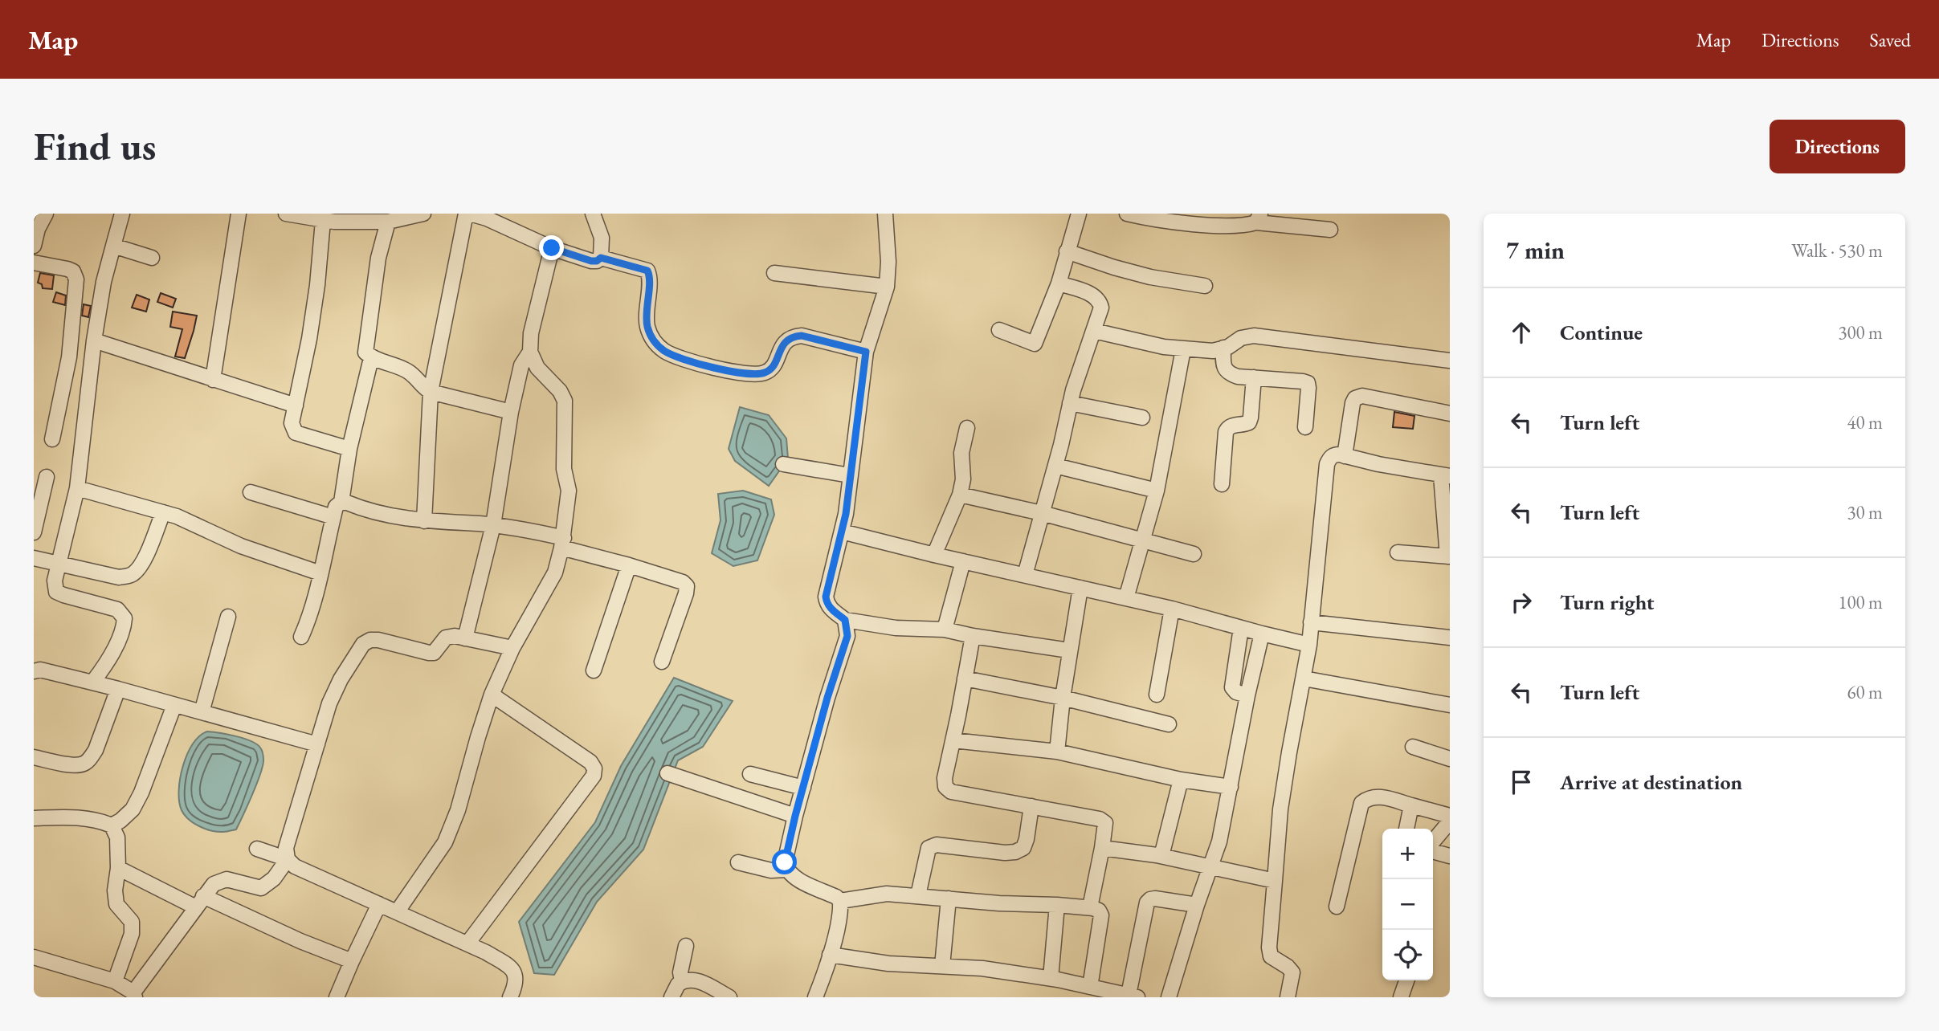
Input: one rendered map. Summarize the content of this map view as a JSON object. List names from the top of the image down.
{
  "page": {
    "header": "Map",
    "nav": ["Map", "Directions", "Saved"],
    "buttons": "Directions",
    "title": "Find us",
    "heading": ["7 min", "Walk · 530 m"],
    "list": [
      ["Continue", "300 m"],
      ["Turn left", "40 m"],
      ["Turn left", "30 m"],
      ["Turn right", "100 m"],
      ["Turn left", "60 m"],
      "Arrive at destination"
    ],
    "map_buttons": ["+", "−"]
  }
}
